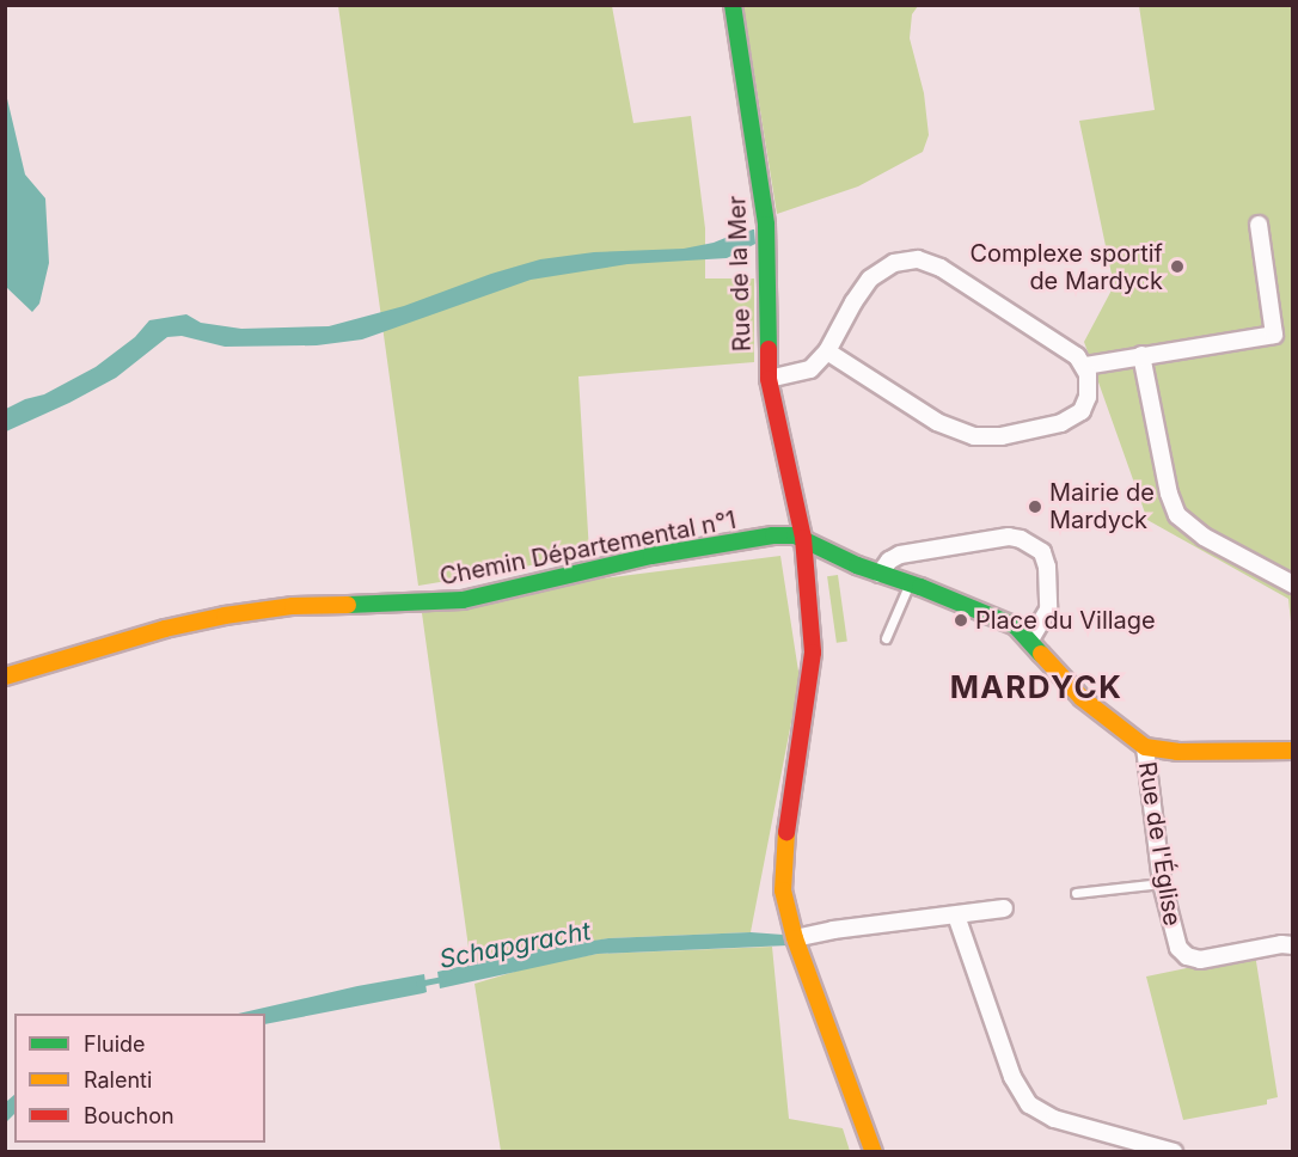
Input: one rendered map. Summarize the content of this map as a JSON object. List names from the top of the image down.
{
  "streets": {
    "street": ["Rue de la Mer", "Chemin Départemental n°1", "Rue de l'Église"]
  },
  "crossings": [
    ["Rue de la Mer", "Chemin Départemental n°1"],
    ["Chemin Départemental n°1", "Rue de l'Église"]
  ],
  "districts": ["MARDYCK"],
  "water": ["Schapgracht"],
  "places": ["Complexe sportif de Mardyck", "Mairie de Mardyck", "Place du Village"],
  "legend": ["Fluide", "Ralenti", "Bouchon"]
}
